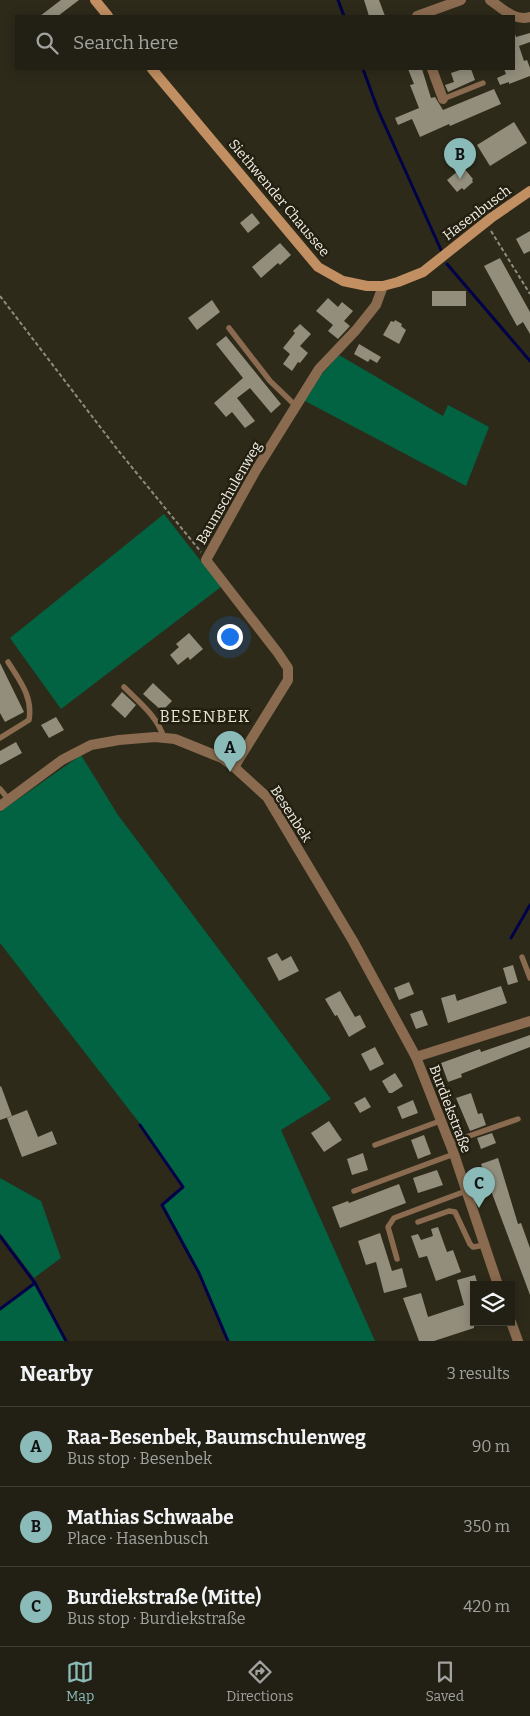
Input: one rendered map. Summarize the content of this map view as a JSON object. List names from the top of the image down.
{
  "streets": {
    "main road": ["Siethwender Chaussee", "Hasenbusch"],
    "street": ["Baumschulenweg", "Besenbek", "Burdiekstraße"]
  },
  "crossings": [
    ["Siethwender Chaussee", "Hasenbusch"],
    ["Siethwender Chaussee", "Baumschulenweg"],
    ["Baumschulenweg", "Besenbek"],
    ["Besenbek", "Burdiekstraße"]
  ],
  "districts": ["BESENBEK"],
  "page": {
    "search": "Search here",
    "pins": ["B", "A", "C"],
    "heading": ["Nearby", "3 results"],
    "list": [
      {
        "mark": "A",
        "name": "Raa-Besenbek, Baumschulenweg",
        "note": "Bus stop · Besenbek",
        "value": "90 m"
      },
      {
        "mark": "B",
        "name": "Mathias Schwaabe",
        "note": "Place · Hasenbusch",
        "value": "350 m"
      },
      {
        "mark": "C",
        "name": "Burdiekstraße (Mitte)",
        "note": "Bus stop · Burdiekstraße",
        "value": "420 m"
      }
    ],
    "nav": ["Map", "Directions", "Saved"]
  }
}
